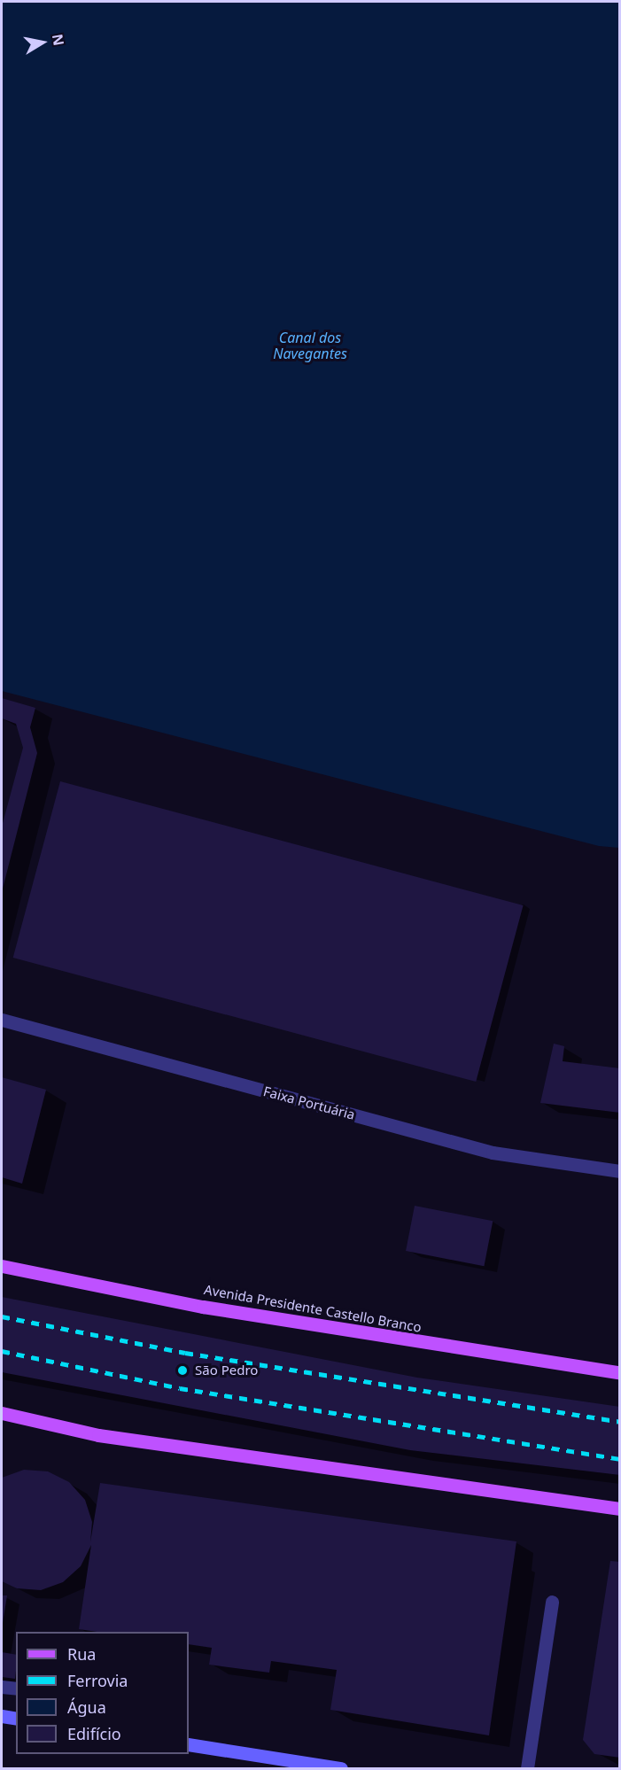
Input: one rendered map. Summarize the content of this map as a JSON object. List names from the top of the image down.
{
  "streets": {
    "main road": ["Avenida Presidente Castello Branco"],
    "street": ["Faixa Portuária"]
  },
  "water": ["Canal dos Navegantes"],
  "places": ["São Pedro"],
  "legend": [
    "Rua",
    "Ferrovia",
    "Água",
    "Edifício"
  ],
  "north": "right"
}
